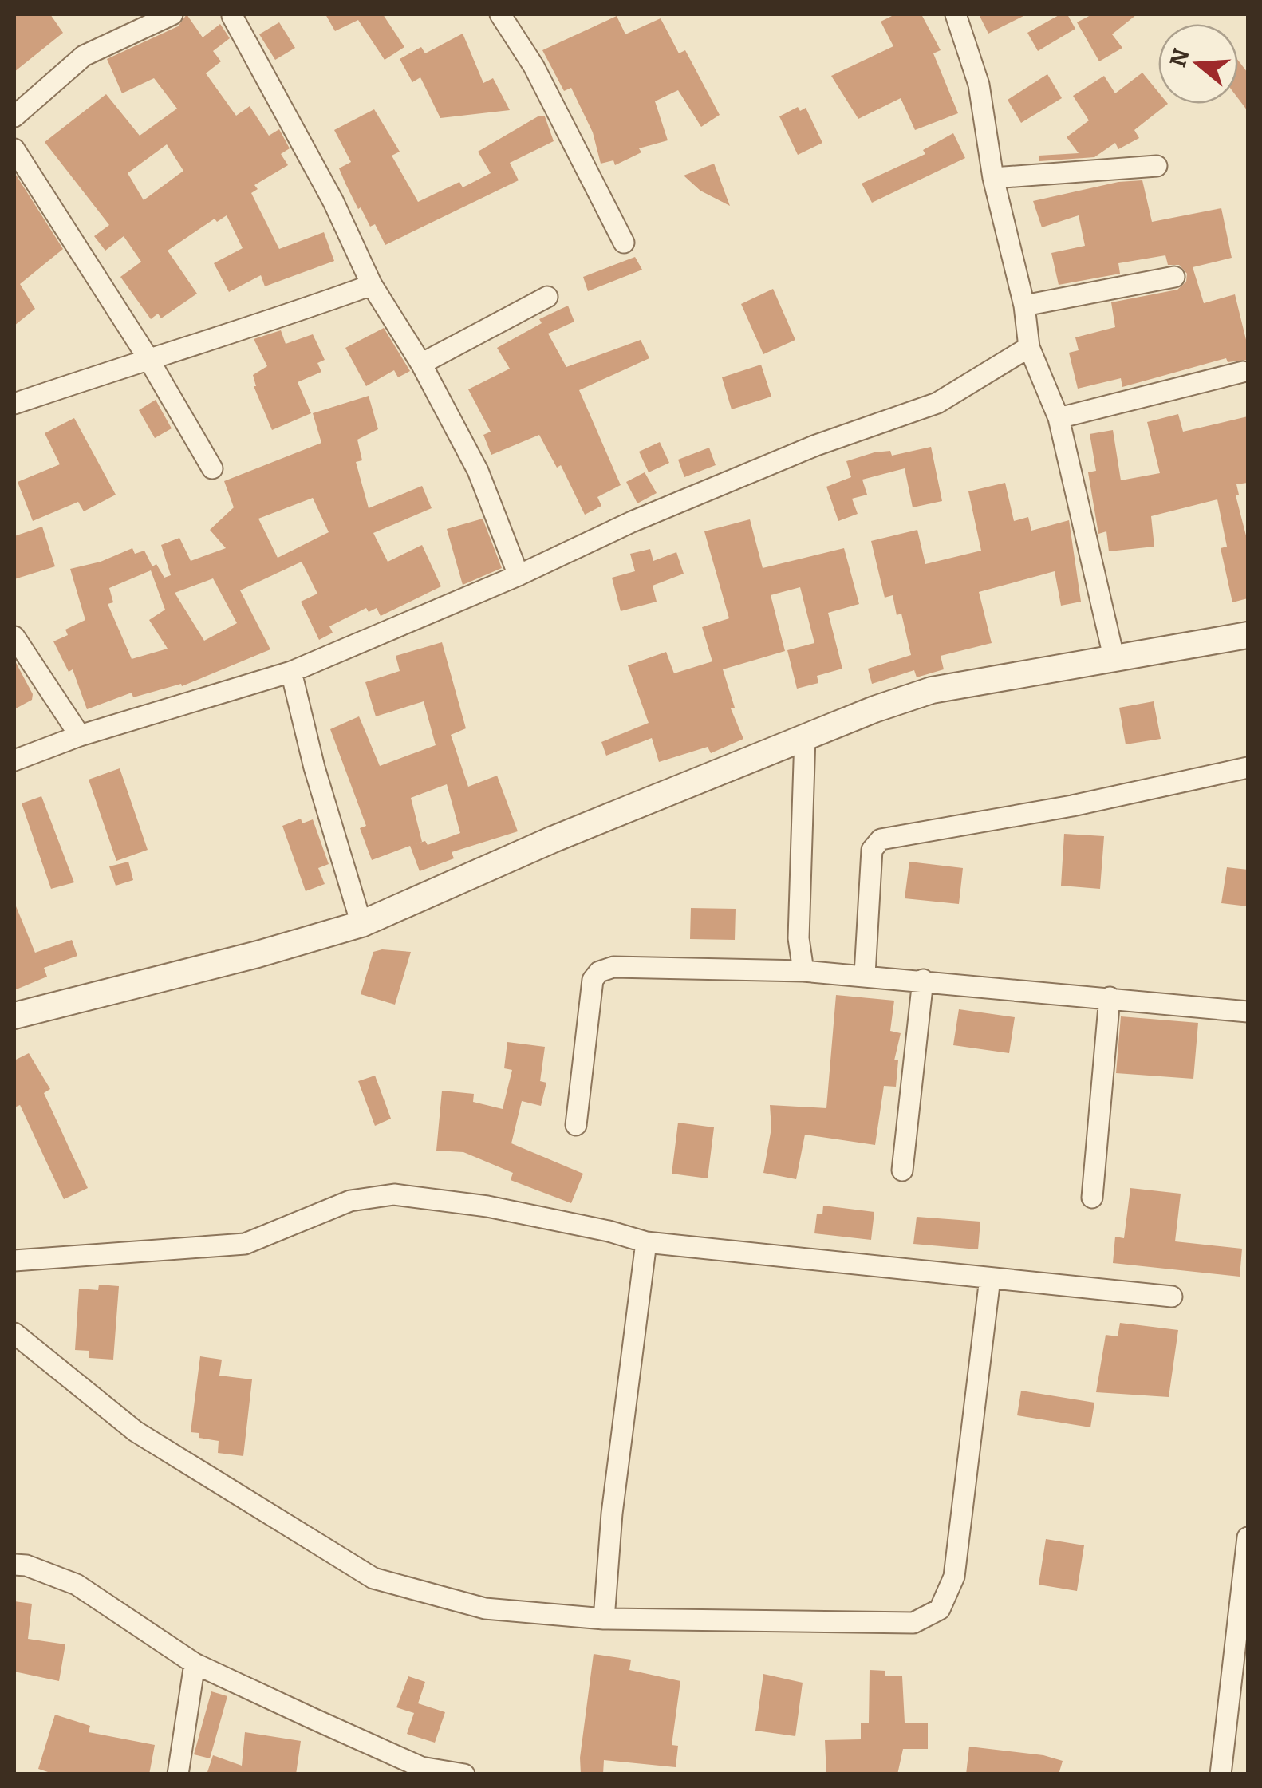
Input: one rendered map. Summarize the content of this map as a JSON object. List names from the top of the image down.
{
  "north": "left"
}
